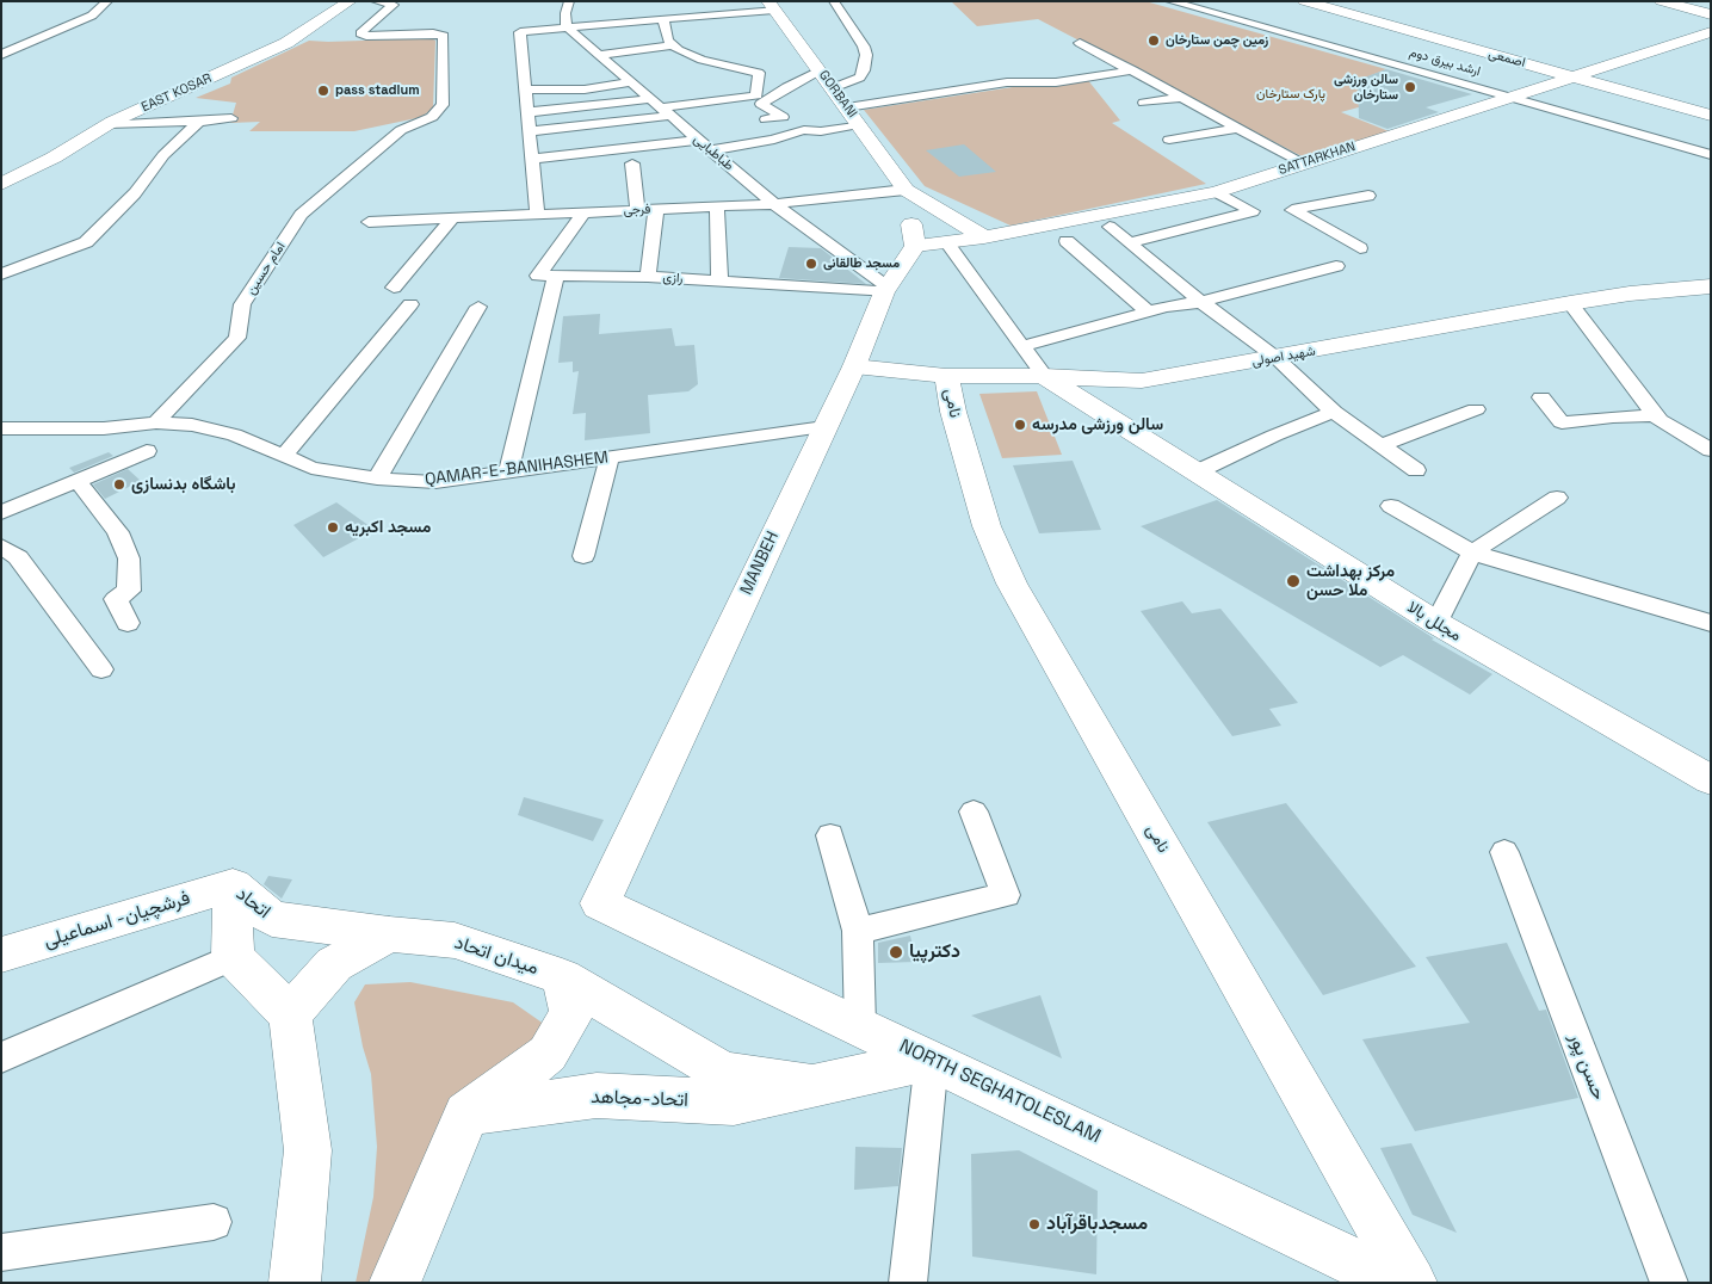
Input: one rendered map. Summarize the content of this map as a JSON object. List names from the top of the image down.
{
  "streets": {
    "main road": [
      "اصمعی",
      "EAST KOSAR",
      "GORBANI",
      "SATTARKHAN",
      "شهید اصولی",
      "نامی",
      "MANBEH",
      "مجلل بالا",
      "اتحاد",
      "فرشچیان- اسماعیلی",
      "میدان اتحاد",
      "NORTH SEGHATOLESLAM",
      "اتحاد-مجاهد"
    ],
    "street": [
      "ارشد بیرق دوم",
      "طباطبایی",
      "فرجی",
      "امام حسین",
      "رازی",
      "QAMAR-E-BANIHASHEM",
      "حسن پور"
    ]
  },
  "crossings": [
    ["اصمعی", "SATTARKHAN"],
    ["ارشد بیرق دوم", "SATTARKHAN"],
    ["GORBANI", "فرجی"],
    ["طباطبایی", "فرجی"],
    ["طباطبایی", "رازی"],
    ["طباطبایی", "MANBEH"],
    ["SATTARKHAN", "MANBEH"],
    ["امام حسین", "QAMAR-E-BANIHASHEM"],
    ["رازی", "MANBEH"],
    ["شهید اصولی", "نامی"],
    ["شهید اصولی", "MANBEH"],
    ["شهید اصولی", "مجلل بالا"],
    ["QAMAR-E-BANIHASHEM", "MANBEH"],
    ["MANBEH", "NORTH SEGHATOLESLAM"],
    ["اتحاد", "فرشچیان- اسماعیلی"],
    ["اتحاد", "میدان اتحاد"],
    ["میدان اتحاد", "اتحاد-مجاهد"],
    ["NORTH SEGHATOLESLAM", "اتحاد-مجاهد"]
  ],
  "parks": ["پارک ستارخان"],
  "places": [
    "زمین چمن ستارخان",
    "سالن ورزشی ستارخان",
    "pass stadium",
    "مسجد طالقانی",
    "سالن ورزشی مدرسه",
    "باشگاه بدنسازی",
    "مسجد اکبریه",
    "مرکز بهداشت ملا حسن",
    "دکترپیا",
    "مسجدباقرآباد"
  ]
}
